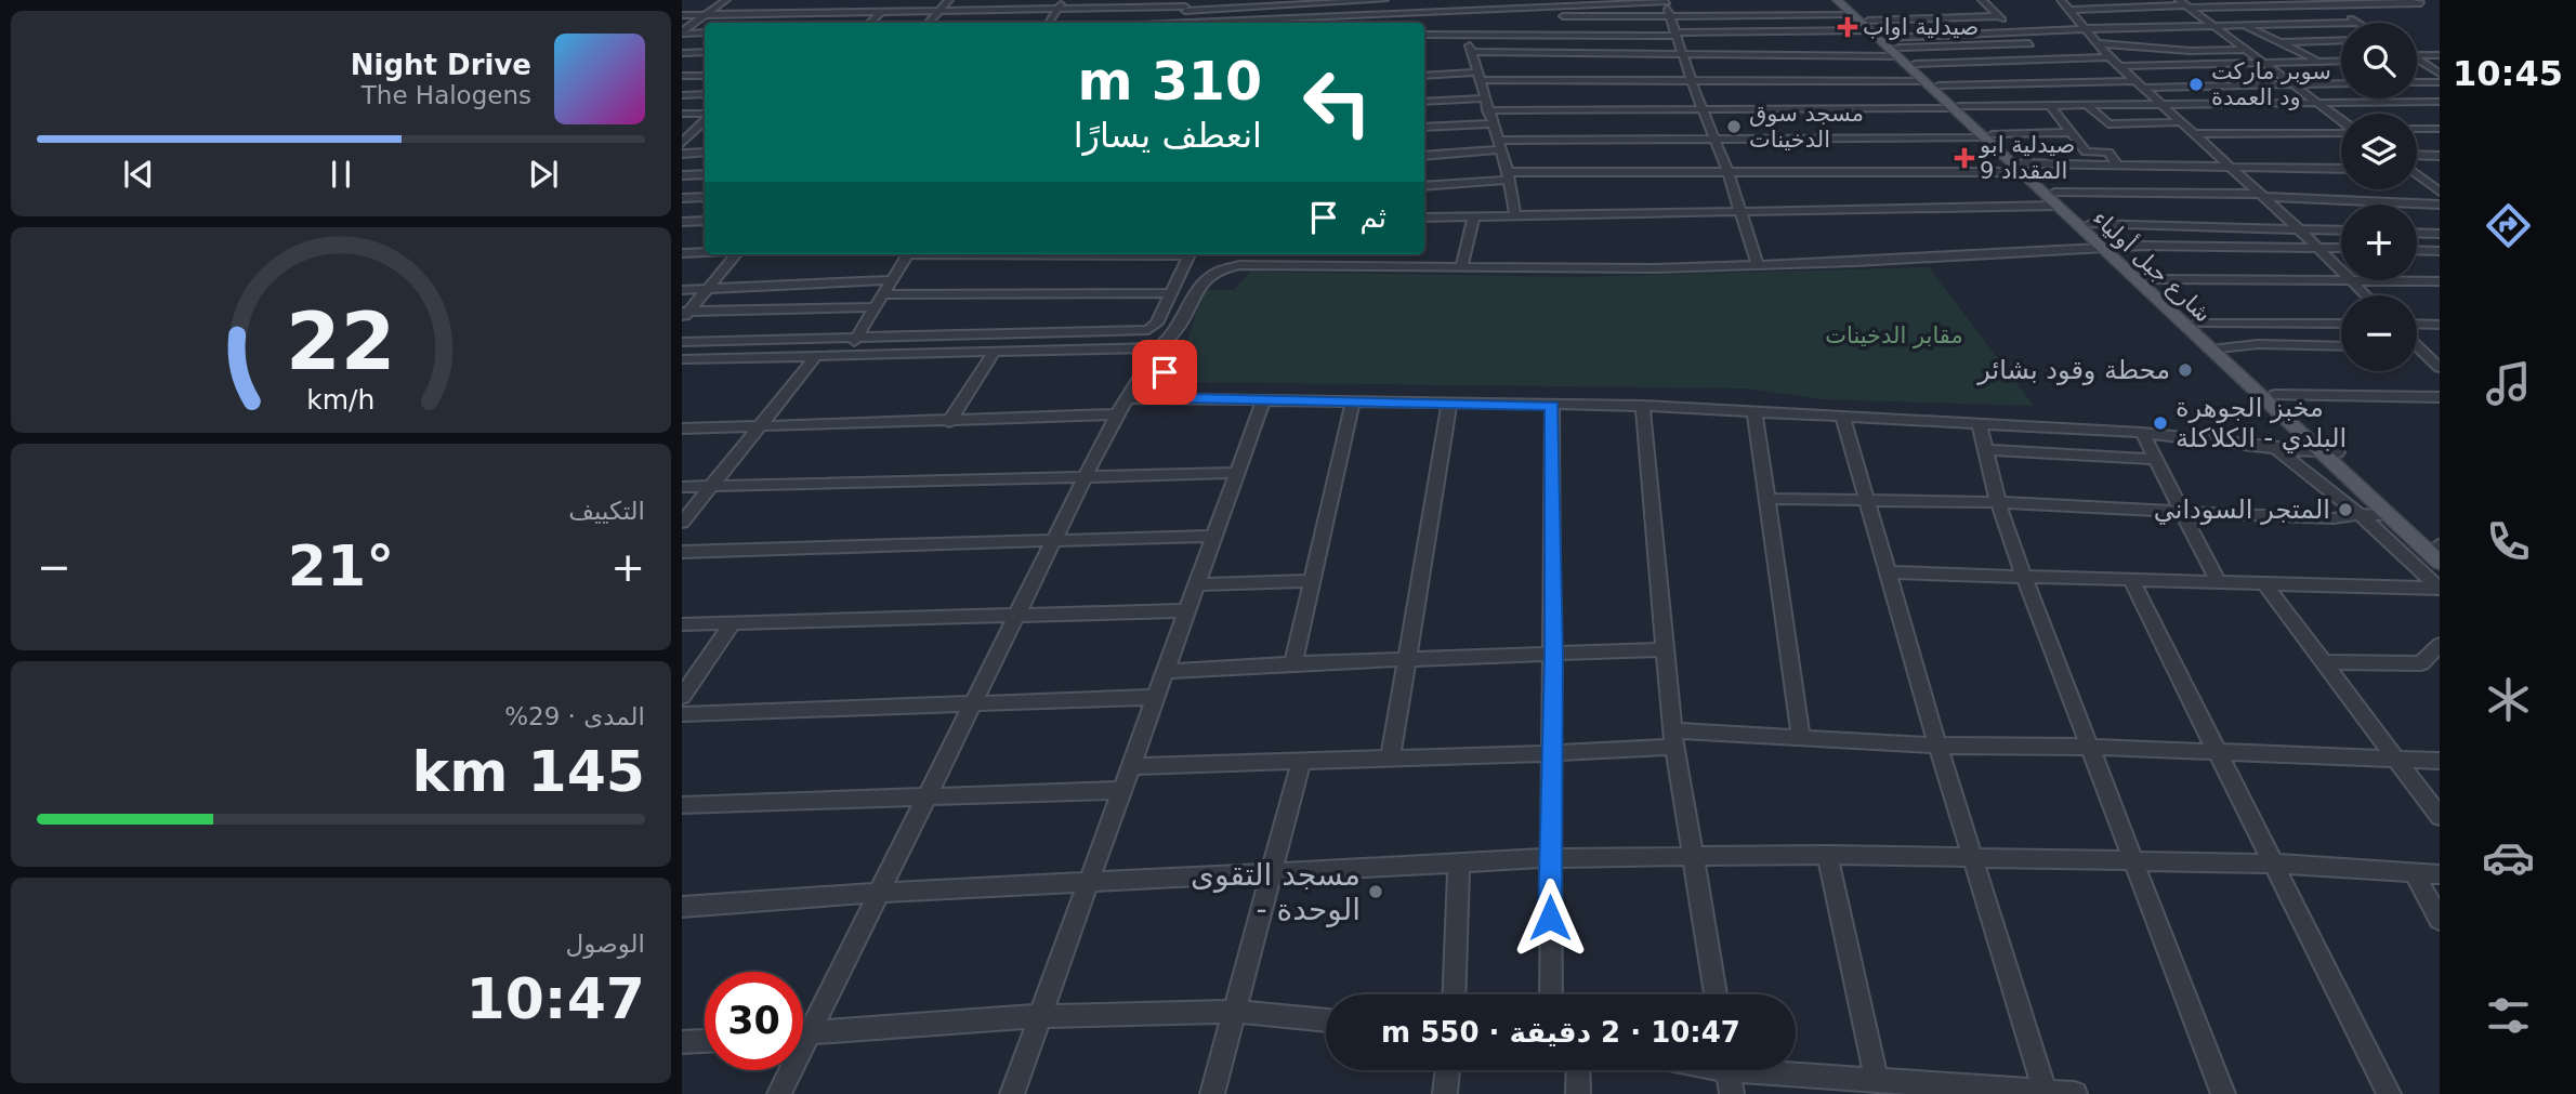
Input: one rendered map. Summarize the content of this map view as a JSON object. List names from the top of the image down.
{
  "streets": {
    "main road": ["شارع جبل أولياء"]
  },
  "parks": ["مقابر الدخينات"],
  "places": {
    "health": ["صيدلية اواب", "صيدلية ابو المقداد 9"],
    "other": [
      "سوبر ماركت ود العمدة",
      "مسجد سوق الدخينات",
      "محطة وقود بشائر",
      "مخبز الجوهرة البلدي - الكلاكلة",
      "المتجر السوداني",
      "مسجد التقوى - الوحدة"
    ]
  },
  "page": {
    "tabs": "10:45",
    "map_buttons": ["+", "−"],
    "turn": ["310 m", "انعطف يسارًا"],
    "song": ["Night Drive", "The Halogens"],
    "then": "ثم",
    "tile": [
      "التكييف",
      ["المدى · 29%", "145 km"],
      ["الوصول", "10:47"]
    ],
    "heat": ["−", "21°", "+"],
    "limit": "30",
    "trip": "10:47 · 2 دقيقة · 550 m",
    "gauge": ["22", "km/h"]
  }
}
